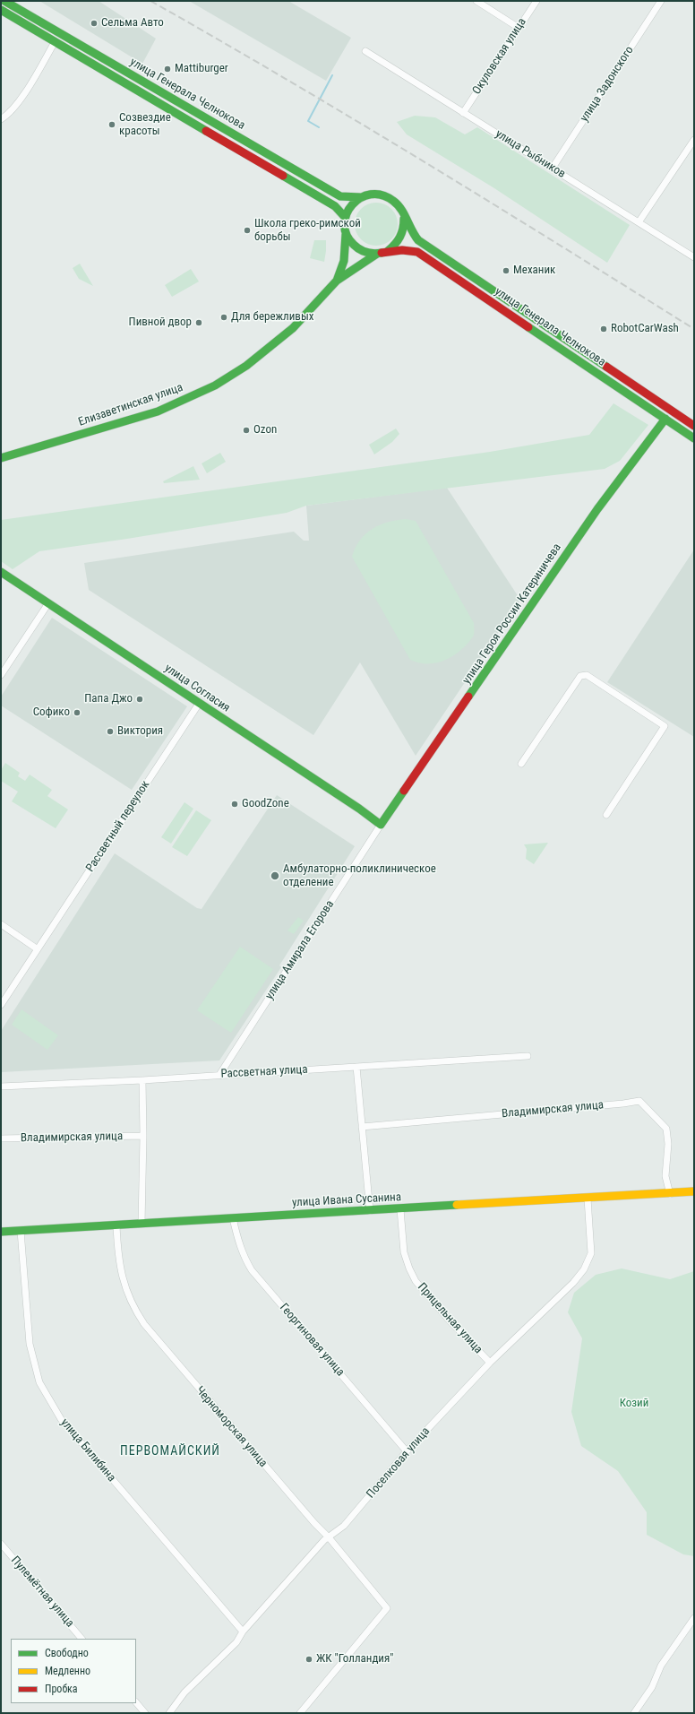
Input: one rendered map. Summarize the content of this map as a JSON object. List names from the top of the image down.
{
  "streets": {
    "main road": [
      "улица Генерала Челнокова",
      "Елизаветинская улица",
      "улица Героя России Катериничева",
      "улица Согласия",
      "улица Ивана Сусанина"
    ],
    "street": [
      "Окуловская улица",
      "улица Задонского",
      "улица Рыбников",
      "Рассветный переулок",
      "улица Амирала Егорова",
      "Рассветная улица",
      "Владимирская улица",
      "Прицельная улица",
      "Георгиновая улица",
      "Черноморская улица",
      "улица Билибина",
      "Поселковая улица",
      "Пулемётная улица"
    ]
  },
  "crossings": [
    ["Окуловская улица", "улица Рыбников"],
    ["улица Задонского", "улица Рыбников"],
    ["улица Генерала Челнокова", "Елизаветинская улица"],
    ["улица Генерала Челнокова", "улица Героя России Катериничева"],
    ["улица Героя России Катериничева", "улица Согласия"],
    ["улица Героя России Катериничева", "улица Амирала Егорова"],
    ["улица Согласия", "Рассветный переулок"],
    ["улица Согласия", "улица Амирала Егорова"],
    ["улица Амирала Егорова", "Рассветная улица"],
    ["Владимирская улица", "улица Ивана Сусанина"],
    ["улица Ивана Сусанина", "Прицельная улица"],
    ["улица Ивана Сусанина", "Георгиновая улица"],
    ["улица Ивана Сусанина", "Черноморская улица"],
    ["улица Ивана Сусанина", "улица Билибина"],
    ["улица Ивана Сусанина", "Поселковая улица"],
    ["Прицельная улица", "Поселковая улица"],
    ["Георгиновая улица", "Поселковая улица"],
    ["Черноморская улица", "Поселковая улица"],
    ["улица Билибина", "Поселковая улица"]
  ],
  "districts": ["ПЕРВОМАЙСКИЙ"],
  "parks": ["Козий"],
  "places": [
    "Сельма Авто",
    "Mattiburger",
    "Созвездие красоты",
    "Школа греко-римской борьбы",
    "Механик",
    "Для бережливых",
    "Пивной двор",
    "RobotCarWash",
    "Ozon",
    "Папа Джо",
    "Софико",
    "Виктория",
    "GoodZone",
    "Амбулаторно-поликлиническое отделение",
    "ЖК \"Голландия\""
  ],
  "legend": ["Свободно", "Медленно", "Пробка"]
}
